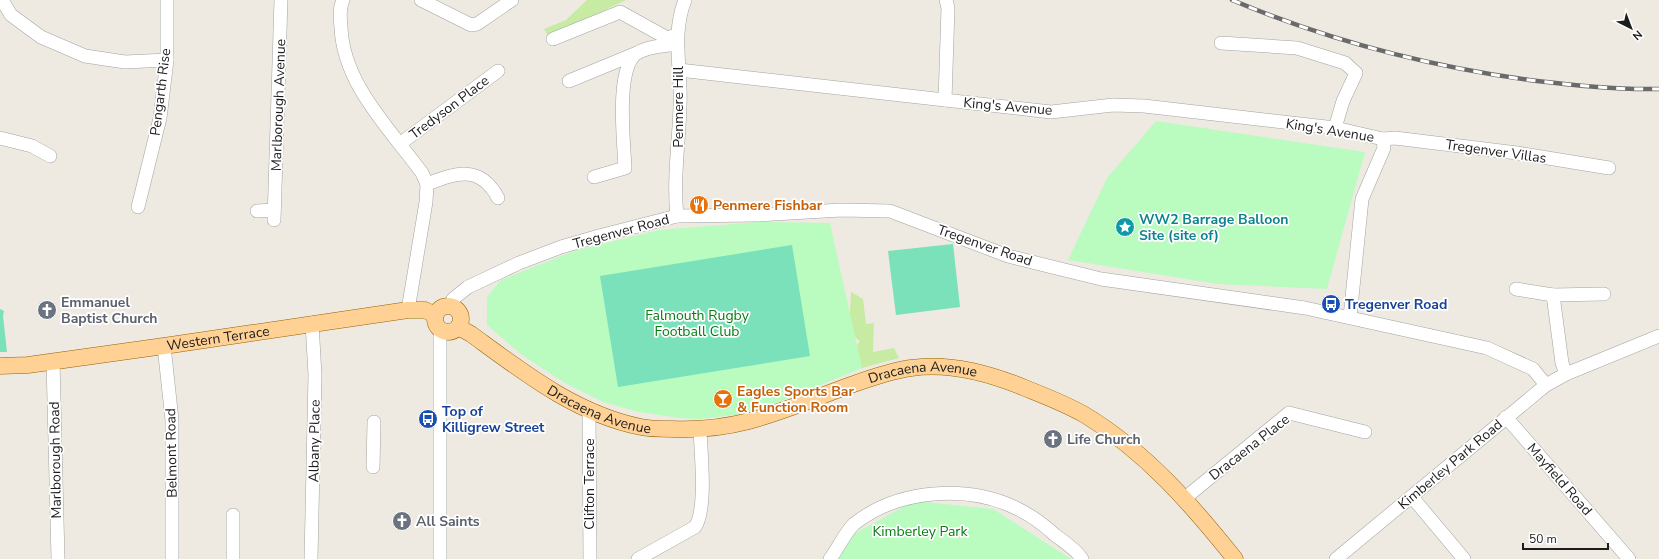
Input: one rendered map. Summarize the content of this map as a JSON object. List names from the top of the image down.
{
  "streets": {
    "main road": ["Western Terrace", "Dracaena Avenue"],
    "street": [
      "Pengarth Rise",
      "Marlborough Avenue",
      "King's Avenue",
      "Tredyson Place",
      "Penmere Hill",
      "Tregenver Villas",
      "Tregenver Road",
      "Albany Place",
      "Dracaena Place",
      "Belmont Road",
      "Marlborough Road",
      "Kimberley Park Road",
      "Mayfield Road",
      "Clifton Terrace"
    ]
  },
  "crossings": [
    ["King's Avenue", "Penmere Hill"],
    ["King's Avenue", "Tregenver Villas"],
    ["Penmere Hill", "Tregenver Road"],
    ["Tregenver Road", "Western Terrace"],
    ["Tregenver Road", "Dracaena Avenue"],
    ["Tregenver Road", "Kimberley Park Road"],
    ["Western Terrace", "Dracaena Avenue"],
    ["Western Terrace", "Albany Place"],
    ["Western Terrace", "Belmont Road"],
    ["Western Terrace", "Marlborough Road"],
    ["Dracaena Avenue", "Dracaena Place"],
    ["Dracaena Avenue", "Clifton Terrace"],
    ["Kimberley Park Road", "Mayfield Road"]
  ],
  "parks": ["Falmouth Rugby Football Club", "Kimberley Park"],
  "places": {
    "restaurant": ["Penmere Fishbar"],
    "place": ["WW2 Barrage Balloon Site (site of)"],
    "bus stop": ["Tregenver Road", "Top of Killigrew Street"],
    "church": ["Emmanuel Baptist Church", "Life Church", "All Saints"],
    "bar": ["Eagles Sports Bar & Function Room"]
  },
  "scale_bar": "50 m",
  "north": "bottom right"
}
